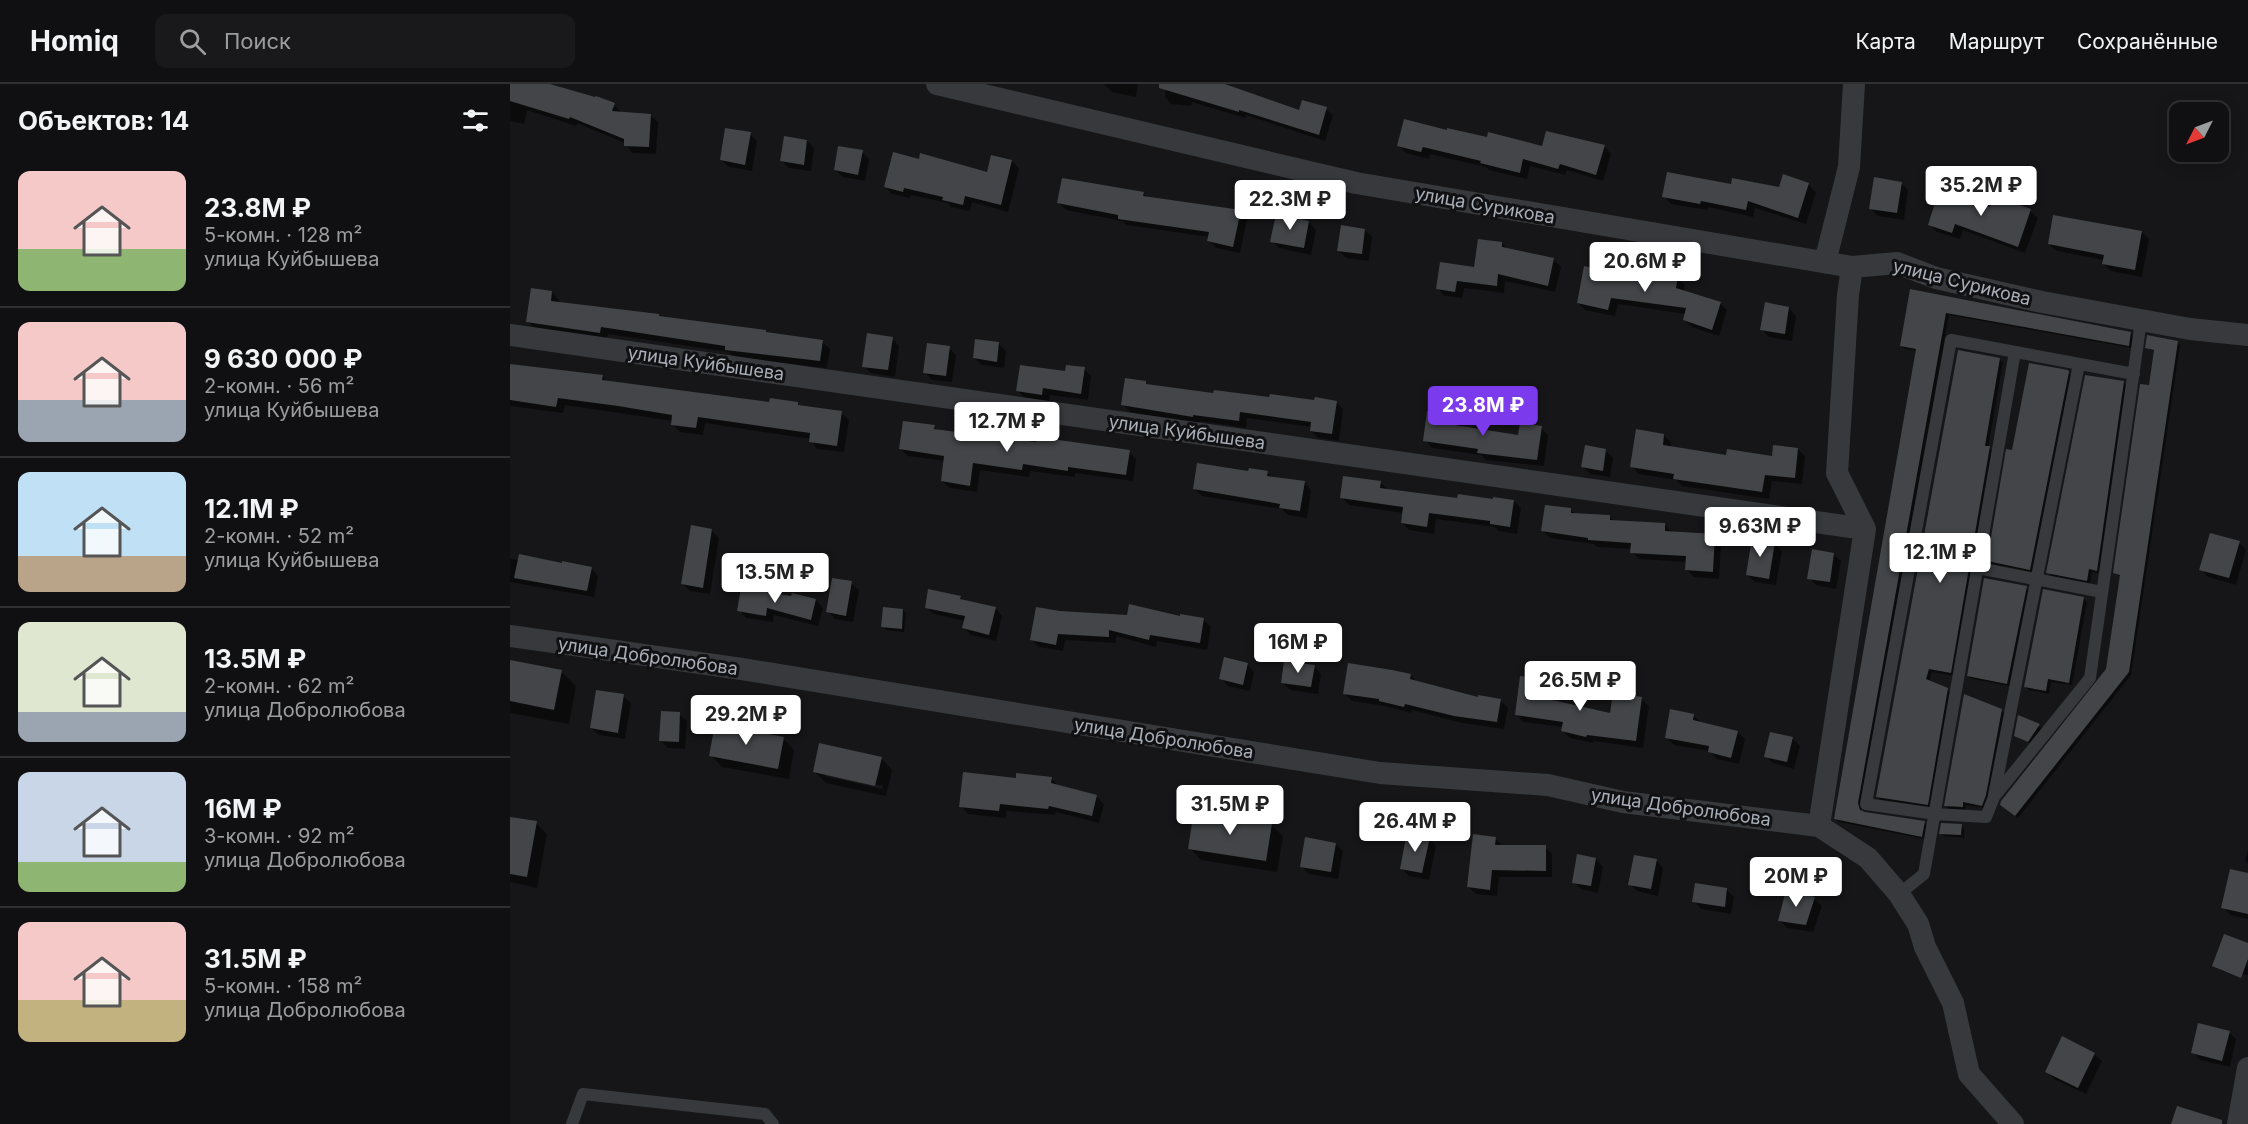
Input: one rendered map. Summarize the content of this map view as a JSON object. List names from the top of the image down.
{
  "streets": {
    "street": ["улица Сурикова", "улица Куйбышева", "улица Добролюбова"]
  },
  "north": "bottom left",
  "page": {
    "header": "Homiq",
    "search": "Поиск",
    "nav": ["Карта", "Маршрут", "Сохранённые"],
    "heading": "Объектов: 14",
    "list": [
      {
        "name": "23.8M ₽",
        "note": "5-комн. · 128 m² · улица Куйбышева"
      },
      {
        "name": "9 630 000 ₽",
        "note": "2-комн. · 56 m² · улица Куйбышева"
      },
      {
        "name": "12.1M ₽",
        "note": "2-комн. · 52 m² · улица Куйбышева"
      },
      {
        "name": "13.5M ₽",
        "note": "2-комн. · 62 m² · улица Добролюбова"
      },
      {
        "name": "16M ₽",
        "note": "3-комн. · 92 m² · улица Добролюбова"
      },
      {
        "name": "31.5M ₽",
        "note": "5-комн. · 158 m² · улица Добролюбова"
      }
    ],
    "price": [
      "35.2M ₽",
      "22.3M ₽",
      "20.6M ₽",
      "23.8M ₽",
      "12.7M ₽",
      "9.63M ₽",
      "12.1M ₽",
      "13.5M ₽",
      "16M ₽",
      "26.5M ₽",
      "29.2M ₽",
      "31.5M ₽",
      "26.4M ₽",
      "20M ₽"
    ]
  }
}
